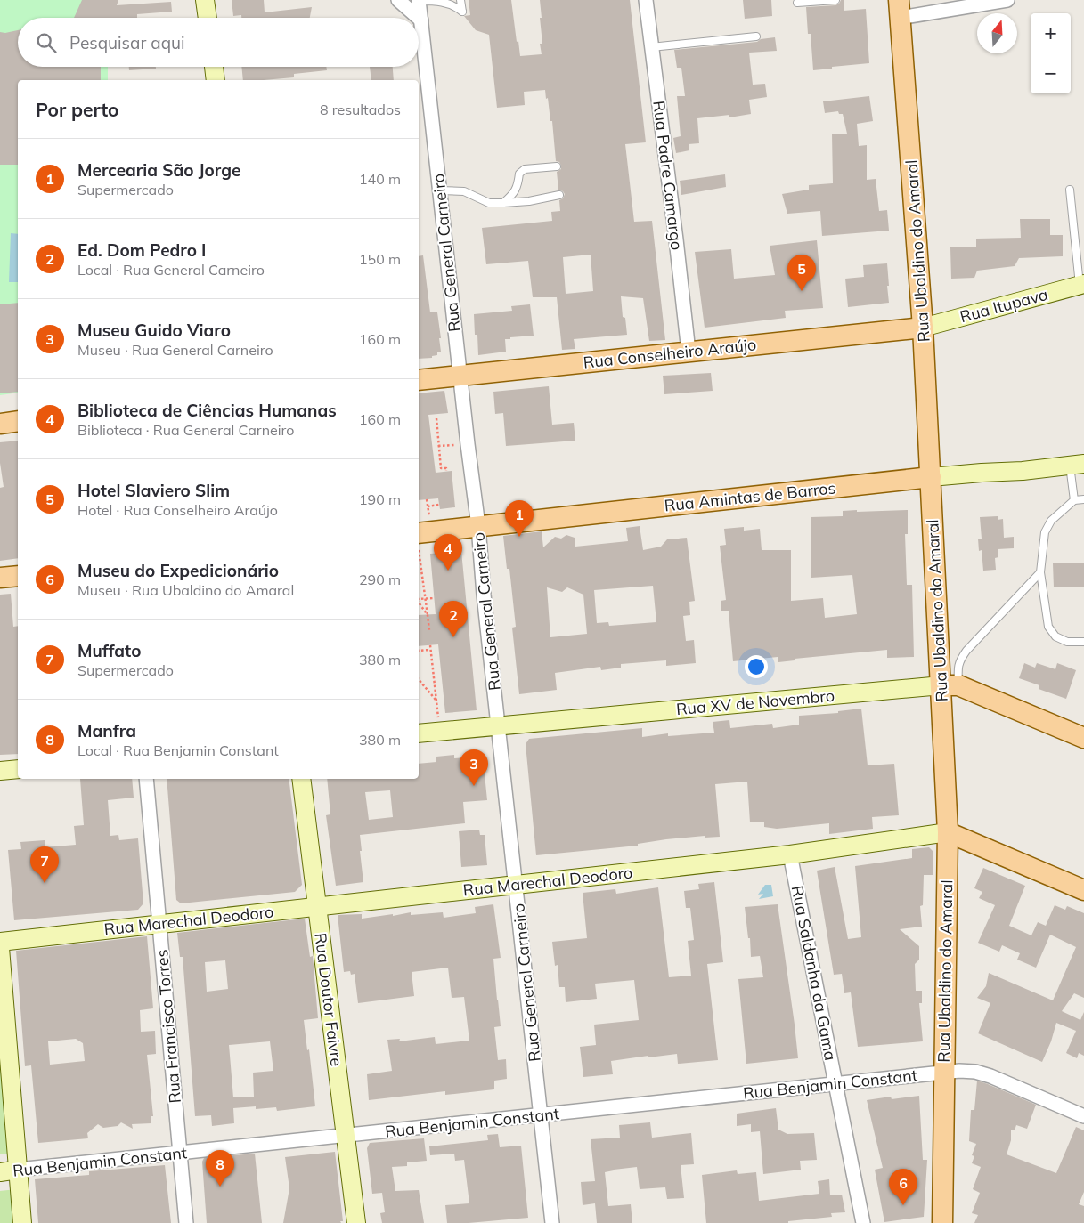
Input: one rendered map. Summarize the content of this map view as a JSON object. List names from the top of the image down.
{
  "streets": {
    "main road": [
      "Rua Ubaldino do Amaral",
      "Rua Conselheiro Araújo",
      "Rua Amintas de Barros",
      "Rua XV de Novembro"
    ],
    "street": [
      "Rua Padre Camargo",
      "Rua General Carneiro",
      "Rua Itupava",
      "Rua Marechal Deodoro",
      "Rua Saldanha da Gama",
      "Rua Doutor Faivre",
      "Rua Francisco Torres",
      "Rua Benjamin Constant"
    ]
  },
  "crossings": [
    ["Rua Padre Camargo", "Rua Conselheiro Araújo"],
    ["Rua Ubaldino do Amaral", "Rua Itupava"],
    ["Rua Ubaldino do Amaral", "Rua Conselheiro Araújo"],
    ["Rua Ubaldino do Amaral", "Rua Amintas de Barros"],
    ["Rua Ubaldino do Amaral", "Rua XV de Novembro"],
    ["Rua Ubaldino do Amaral", "Rua Marechal Deodoro"],
    ["Rua Ubaldino do Amaral", "Rua Benjamin Constant"],
    ["Rua General Carneiro", "Rua Conselheiro Araújo"],
    ["Rua General Carneiro", "Rua Amintas de Barros"],
    ["Rua General Carneiro", "Rua XV de Novembro"],
    ["Rua General Carneiro", "Rua Marechal Deodoro"],
    ["Rua General Carneiro", "Rua Benjamin Constant"],
    ["Rua Itupava", "Rua Conselheiro Araújo"],
    ["Rua Marechal Deodoro", "Rua Saldanha da Gama"],
    ["Rua Marechal Deodoro", "Rua Doutor Faivre"],
    ["Rua Marechal Deodoro", "Rua Francisco Torres"],
    ["Rua Saldanha da Gama", "Rua Benjamin Constant"],
    ["Rua Doutor Faivre", "Rua Benjamin Constant"],
    ["Rua Francisco Torres", "Rua Benjamin Constant"]
  ],
  "north": "top",
  "page": {
    "map_buttons": ["+", "−"],
    "search": "Pesquisar aqui",
    "heading": ["Por perto", "8 resultados"],
    "list": [
      {
        "mark": "1",
        "name": "Mercearia São Jorge",
        "note": "Supermercado",
        "value": "140 m"
      },
      {
        "mark": "2",
        "name": "Ed. Dom Pedro I",
        "note": "Local · Rua General Carneiro",
        "value": "150 m"
      },
      {
        "mark": "3",
        "name": "Museu Guido Viaro",
        "note": "Museu · Rua General Carneiro",
        "value": "160 m"
      },
      {
        "mark": "4",
        "name": "Biblioteca de Ciências Humanas",
        "note": "Biblioteca · Rua General Carneiro",
        "value": "160 m"
      },
      {
        "mark": "5",
        "name": "Hotel Slaviero Slim",
        "note": "Hotel · Rua Conselheiro Araújo",
        "value": "190 m"
      },
      {
        "mark": "6",
        "name": "Museu do Expedicionário",
        "note": "Museu · Rua Ubaldino do Amaral",
        "value": "290 m"
      },
      {
        "mark": "7",
        "name": "Muffato",
        "note": "Supermercado",
        "value": "380 m"
      },
      {
        "mark": "8",
        "name": "Manfra",
        "note": "Local · Rua Benjamin Constant",
        "value": "380 m"
      }
    ],
    "pins": [
      "5",
      "1",
      "4",
      "2",
      "3",
      "7",
      "8",
      "6"
    ]
  }
}
